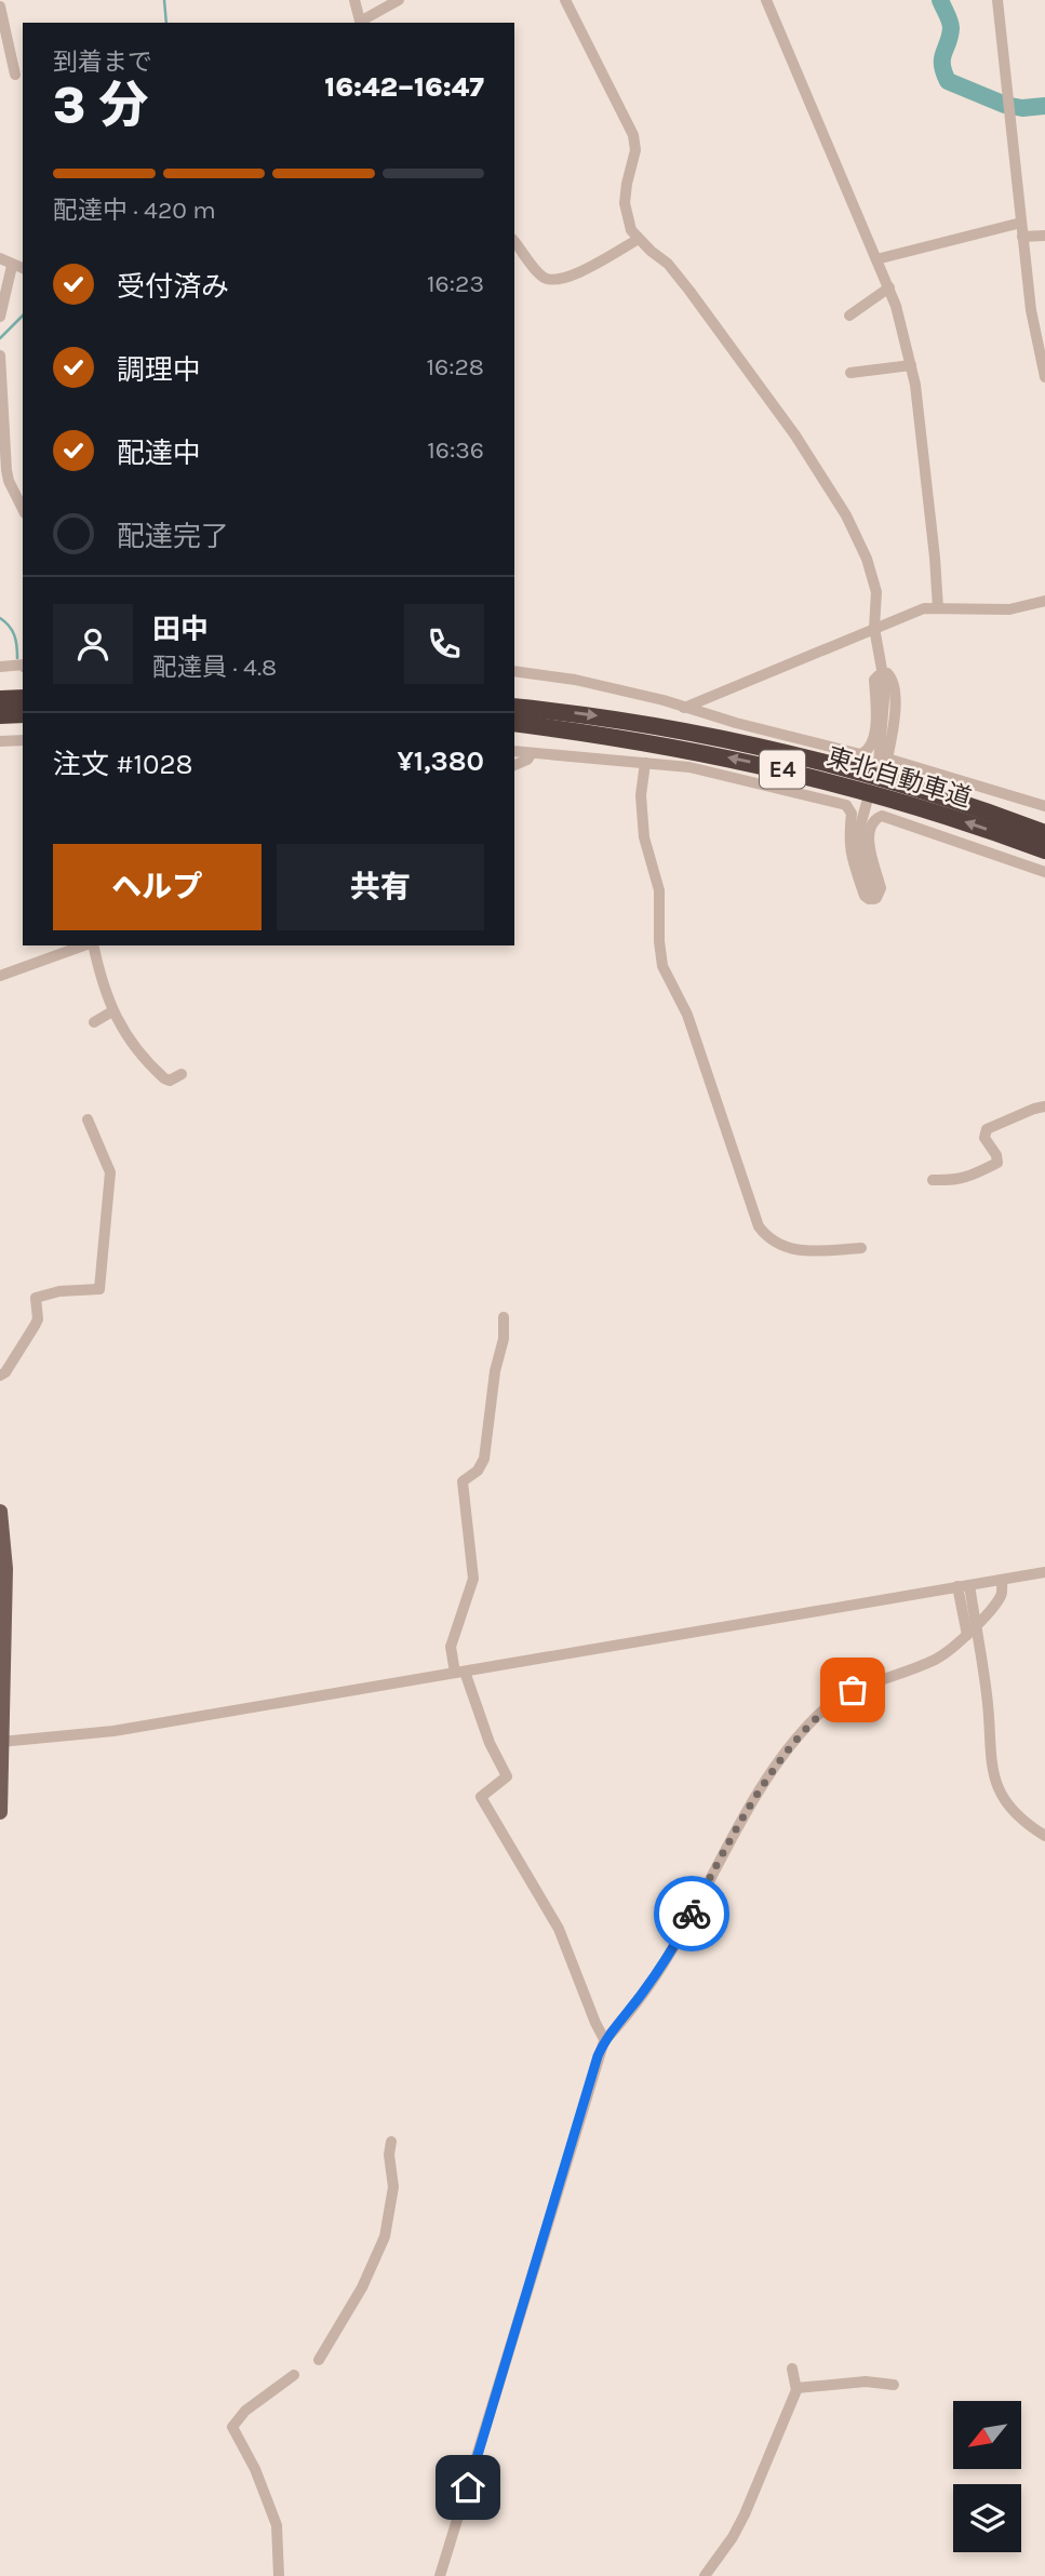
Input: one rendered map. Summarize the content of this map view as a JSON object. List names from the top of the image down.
{
  "streets": {
    "highway": ["E4", "東北自動車道"]
  },
  "north": "bottom left",
  "page": {
    "heading": ["3 分", "到着まで", "16:42–16:47"],
    "panel": [
      "田中",
      "配達員 · 4.8",
      "注文 #1028",
      "¥1,380"
    ],
    "bar": "配達中 · 420 m",
    "list": [
      ["受付済み", "16:23"],
      ["調理中", "16:28"],
      ["配達中", "16:36"],
      "配達完了"
    ],
    "buttons": ["ヘルプ", "共有"]
  }
}
